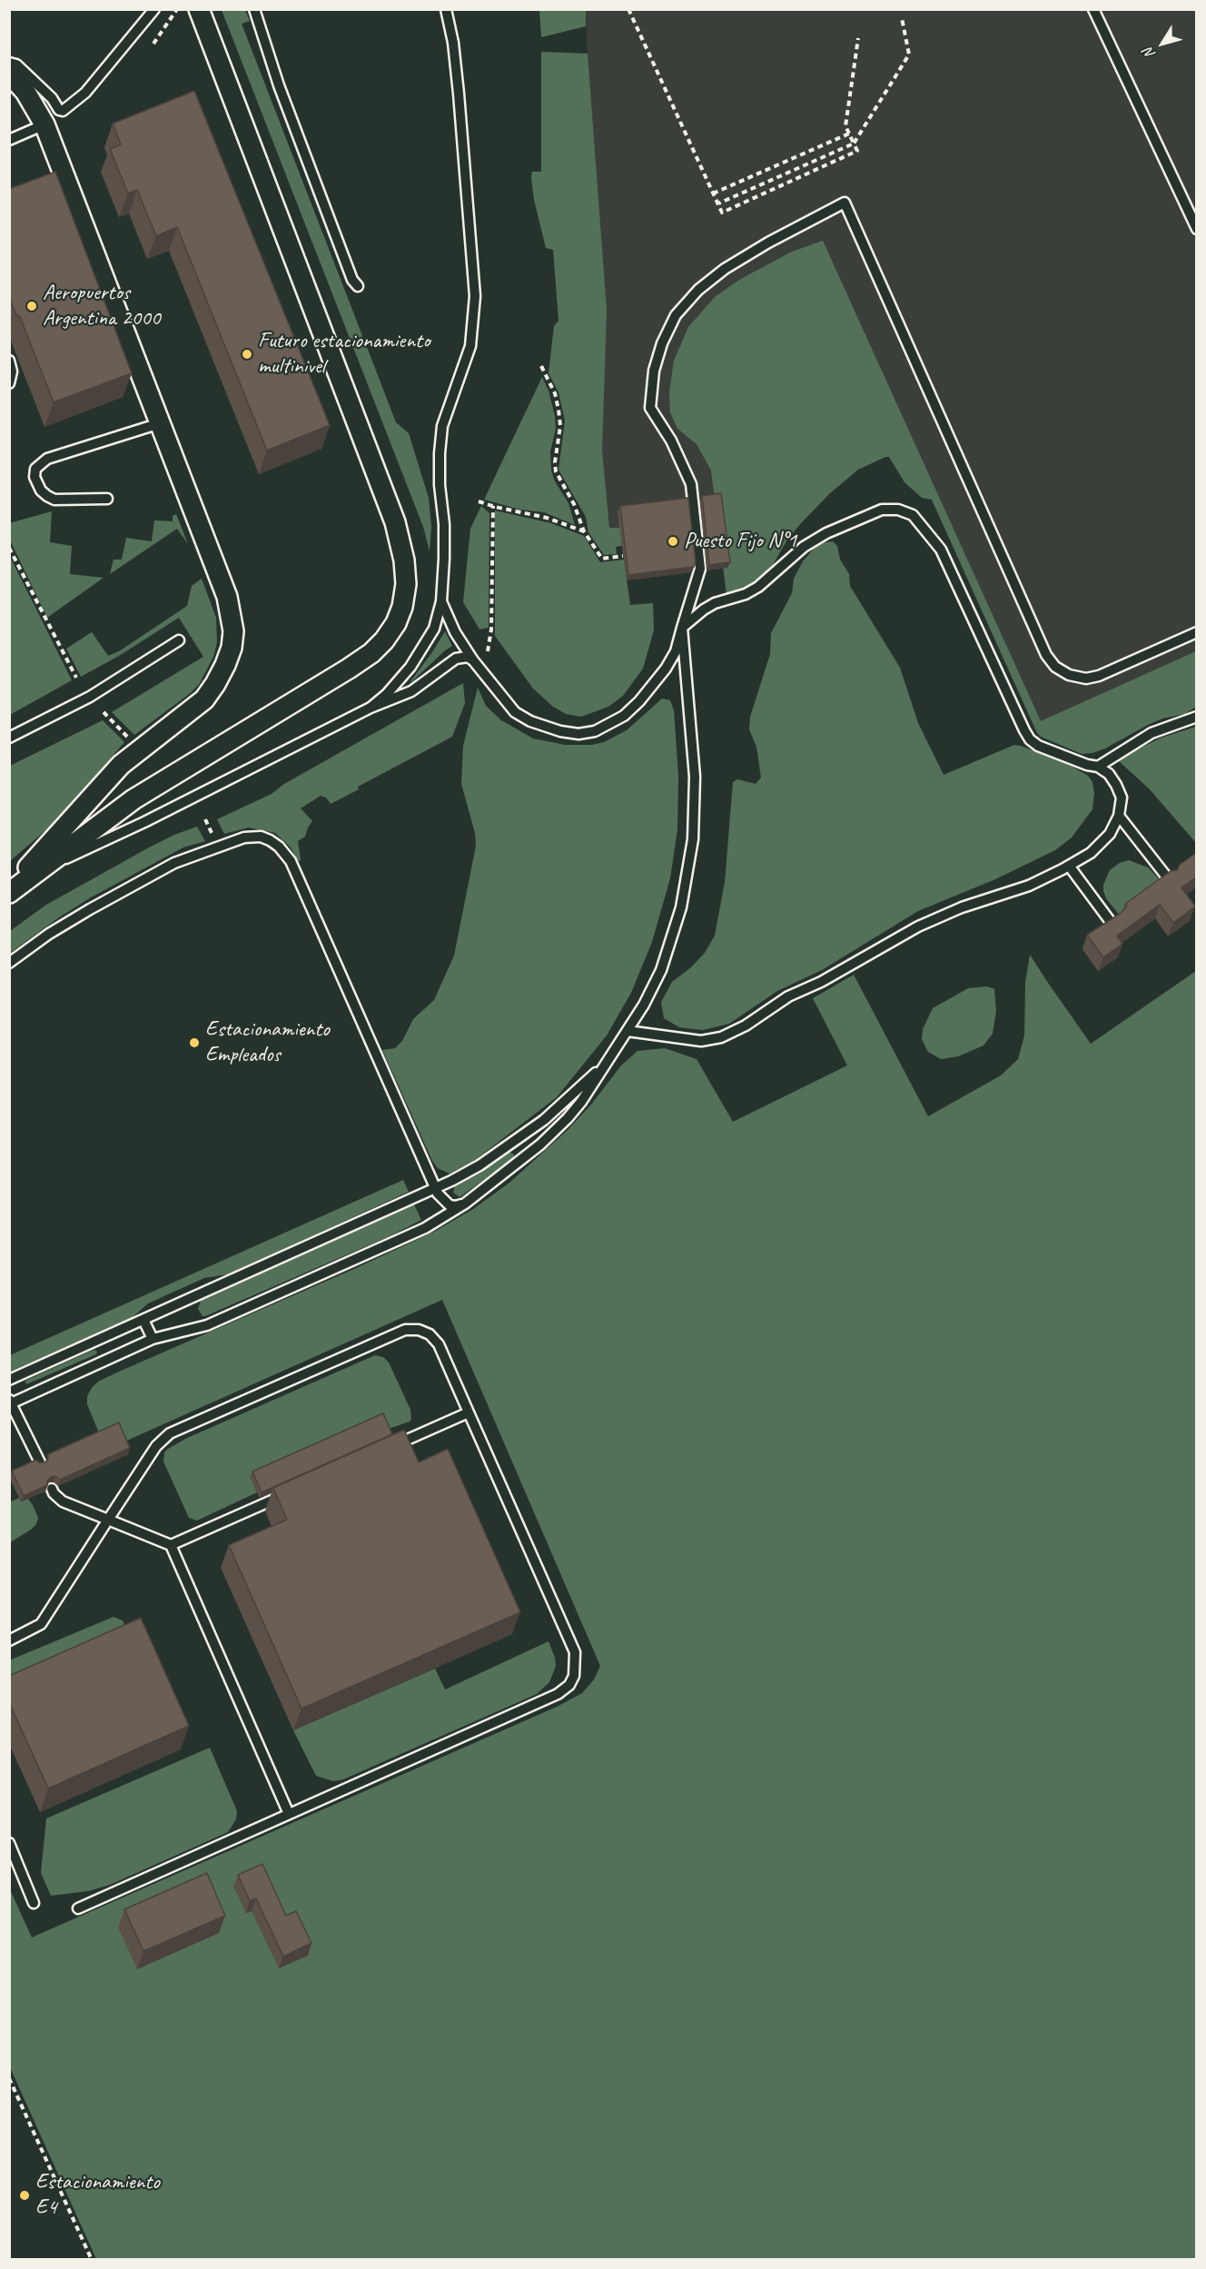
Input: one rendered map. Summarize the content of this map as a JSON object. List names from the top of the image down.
{
  "places": [
    "Aeropuertos Argentina 2000",
    "Futuro estacionamiento multinivel",
    "Puesto Fijo N°1",
    "Estacionamiento Empleados",
    "Estacionamiento E4"
  ],
  "north": "bottom left"
}
